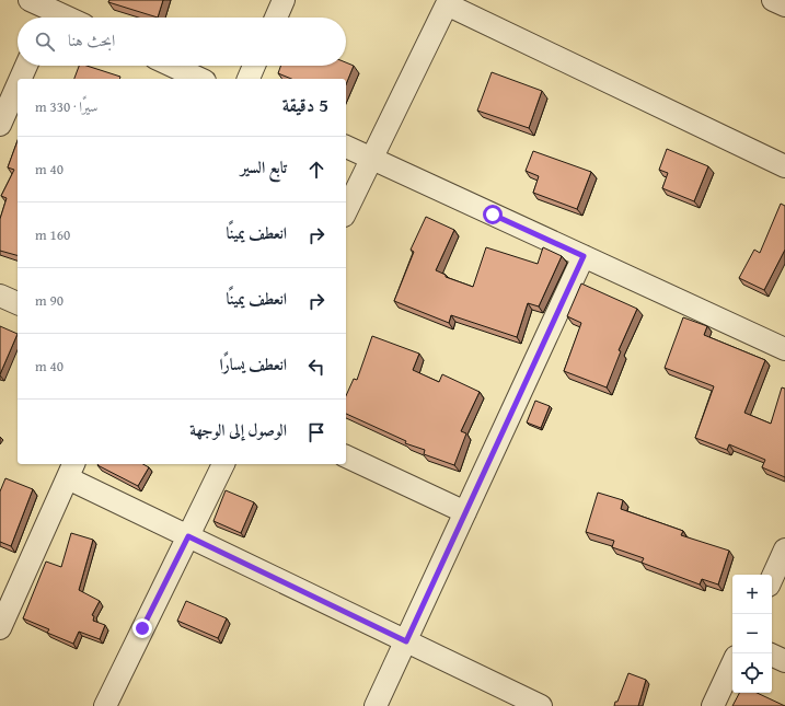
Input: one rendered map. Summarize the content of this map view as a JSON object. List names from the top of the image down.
{
  "page": {
    "search": "ابحث هنا",
    "heading": ["5 دقيقة", "سيرًا · 330 m"],
    "list": [
      ["تابع السير", "40 m"],
      ["انعطف يمينًا", "160 m"],
      ["انعطف يمينًا", "90 m"],
      ["انعطف يسارًا", "40 m"],
      "الوصول إلى الوجهة"
    ],
    "map_buttons": ["+", "−"]
  }
}
